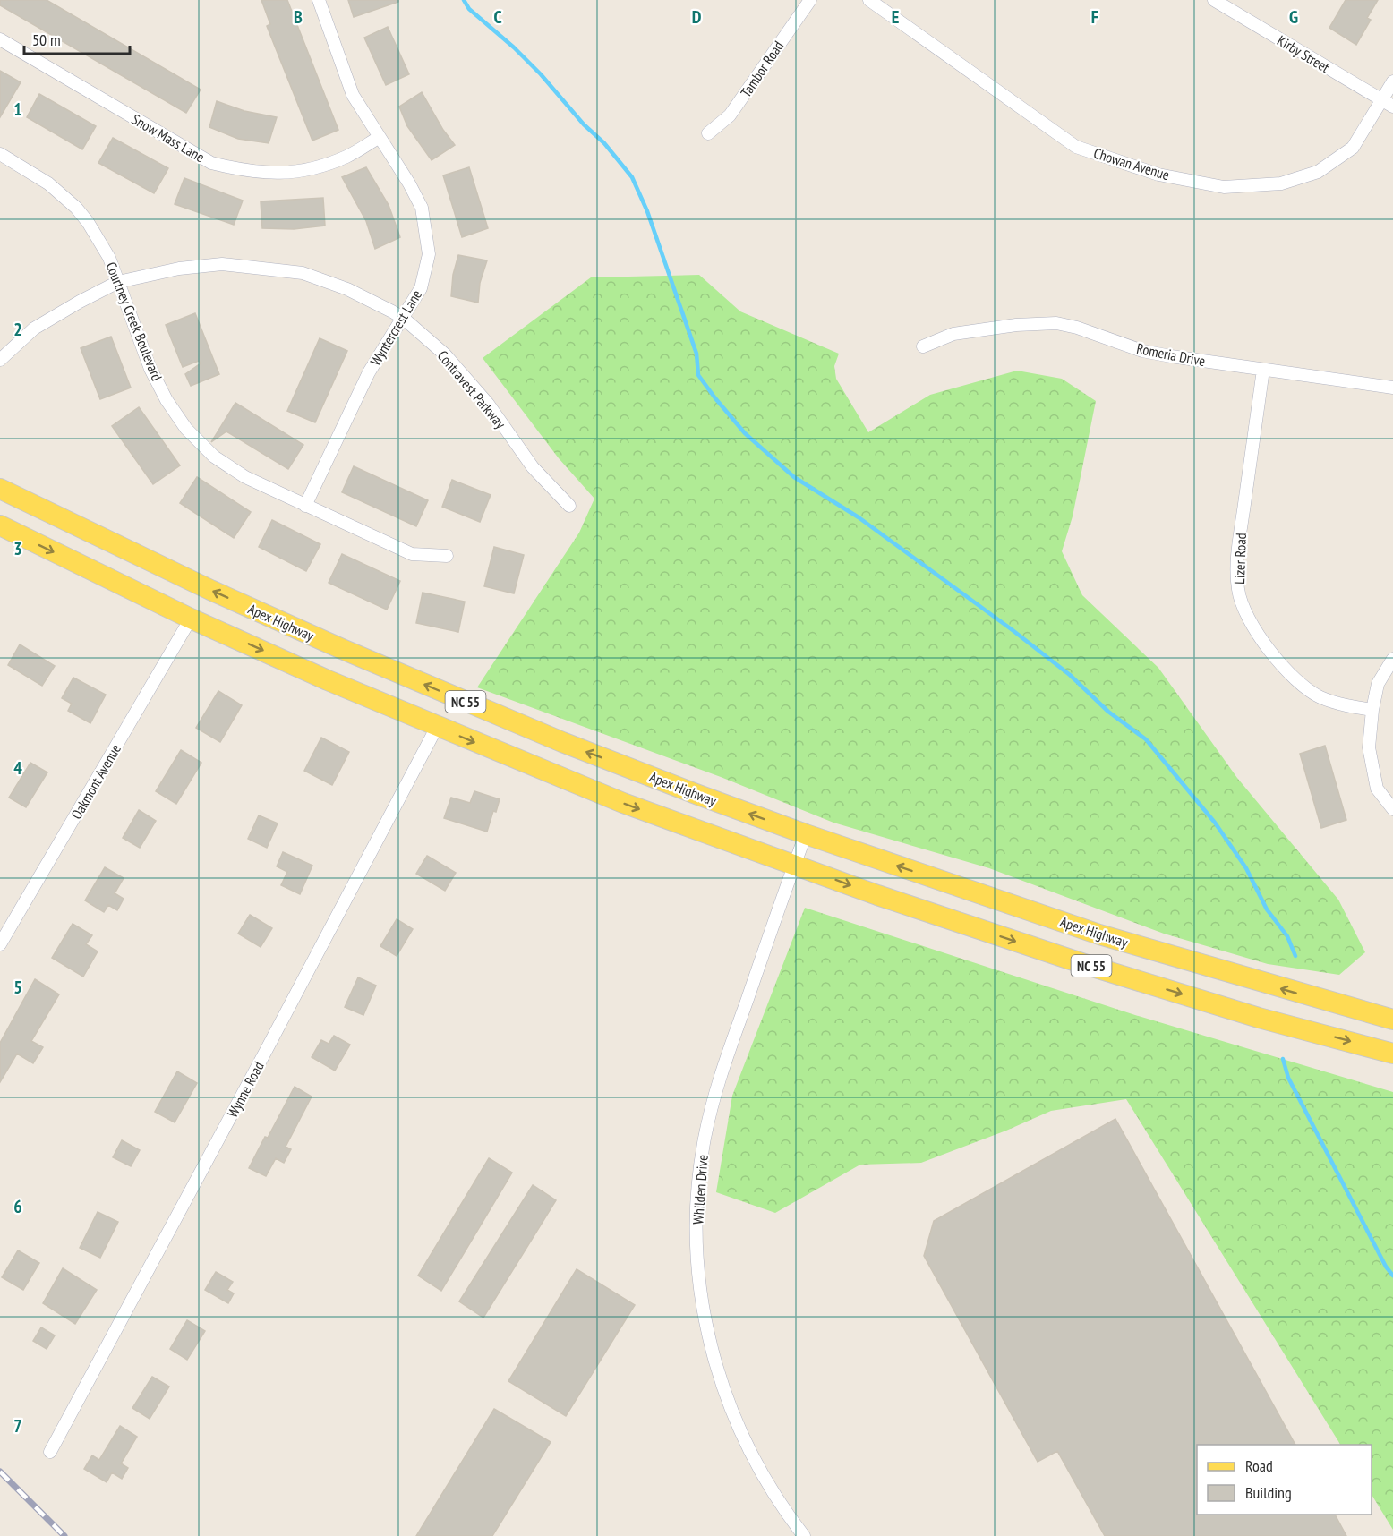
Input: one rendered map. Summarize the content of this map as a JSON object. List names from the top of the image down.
{
  "streets": {
    "main road": ["Apex Highway", "NC 55"],
    "street": [
      "Kirby Street",
      "Tambor Road",
      "Snow Mass Lane",
      "Chowan Avenue",
      "Courtney Creek Boulevard",
      "Wyntercrest Lane",
      "Romeria Drive",
      "Contravest Parkway",
      "Lizer Road",
      "Oakmont Avenue",
      "Wynne Road",
      "Whilden Drive"
    ]
  },
  "crossings": [
    ["Kirby Street", "Chowan Avenue"],
    ["Snow Mass Lane", "Wyntercrest Lane"],
    ["Courtney Creek Boulevard", "Wyntercrest Lane"],
    ["Courtney Creek Boulevard", "Contravest Parkway"],
    ["Wyntercrest Lane", "Contravest Parkway"],
    ["Romeria Drive", "Lizer Road"],
    ["Apex Highway", "Whilden Drive"],
    ["NC 55", "Oakmont Avenue"],
    ["NC 55", "Wynne Road"],
    ["NC 55", "Whilden Drive"]
  ],
  "legend": ["Road", "Building"],
  "scale_bar": "50 m",
  "grid": {
    "columns": [
      "B",
      "C",
      "D",
      "E",
      "F",
      "G"
    ],
    "rows": [
      "1",
      "2",
      "3",
      "4",
      "5",
      "6",
      "7"
    ]
  }
}
